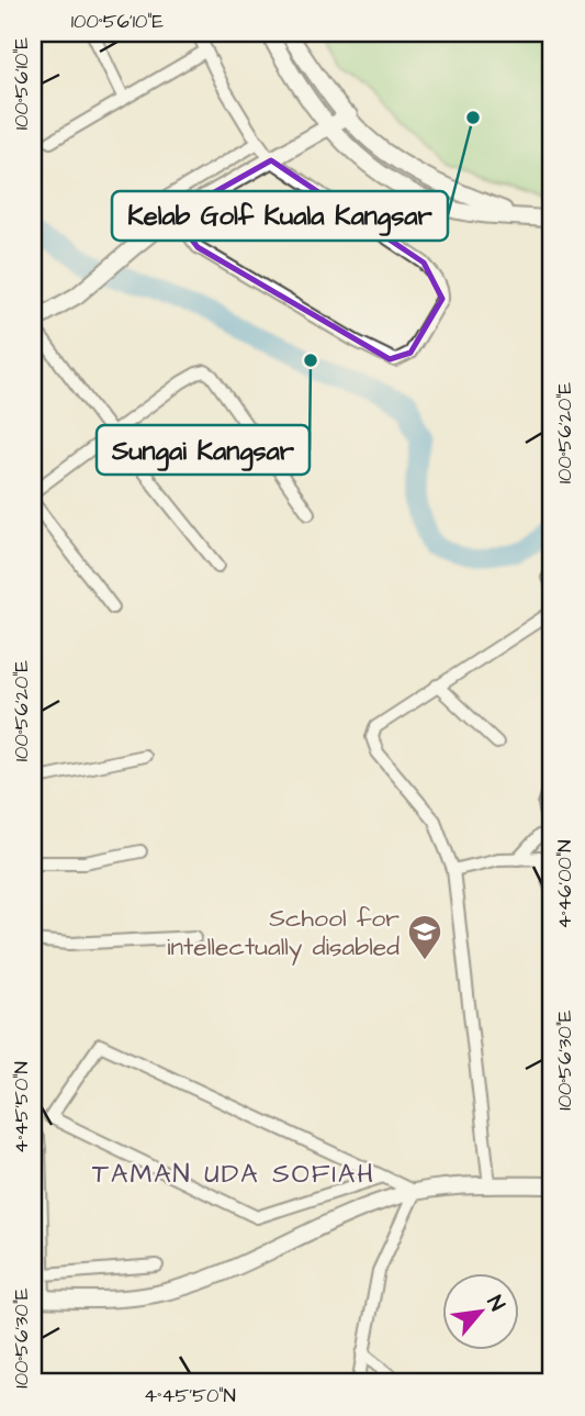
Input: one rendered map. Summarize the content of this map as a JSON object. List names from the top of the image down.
{
  "districts": ["TAMAN UDA SOFIAH"],
  "places": {
    "other": ["Kelab Golf Kuala Kangsar", "Sungai Kangsar"],
    "school or university": ["School for intellectually disabled"]
  },
  "north": "top right",
  "coordinates": [
    "100°56'10\"E",
    "100°56'20\"E",
    "4°46'00\"N",
    "100°56'30\"E",
    "4°45'50\"N"
  ]
}
